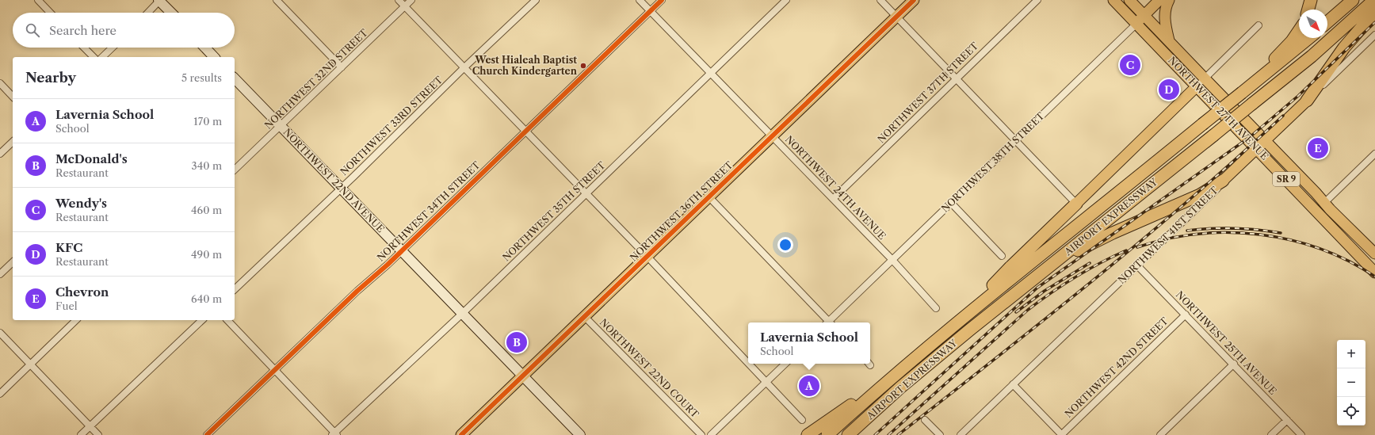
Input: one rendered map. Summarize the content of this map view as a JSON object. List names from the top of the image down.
{
  "streets": {
    "highway": ["AIRPORT EXPRESSWAY"],
    "main road": [
      "NORTHWEST 27TH AVENUE",
      "NORTHWEST 38TH STREET",
      "SR 9",
      "NORTHWEST 22ND AVENUE",
      "NORTHWEST 36TH STREET",
      "NORTHWEST 41ST STREET"
    ],
    "street": [
      "NORTHWEST 32ND STREET",
      "NORTHWEST 37TH STREET",
      "NORTHWEST 33RD STREET",
      "NORTHWEST 24TH AVENUE",
      "NORTHWEST 34TH STREET",
      "NORTHWEST 35TH STREET",
      "NORTHWEST 25TH AVENUE",
      "NORTHWEST 42ND STREET",
      "NORTHWEST 22ND COURT"
    ]
  },
  "crossings": [
    ["NORTHWEST 32ND STREET", "NORTHWEST 22ND AVENUE"],
    ["NORTHWEST 37TH STREET", "NORTHWEST 24TH AVENUE"],
    ["NORTHWEST 27TH AVENUE", "NORTHWEST 38TH STREET"],
    ["NORTHWEST 27TH AVENUE", "NORTHWEST 41ST STREET"],
    ["NORTHWEST 33RD STREET", "NORTHWEST 22ND AVENUE"],
    ["NORTHWEST 38TH STREET", "NORTHWEST 24TH AVENUE"],
    ["NORTHWEST 22ND AVENUE", "NORTHWEST 34TH STREET"],
    ["NORTHWEST 22ND AVENUE", "NORTHWEST 35TH STREET"],
    ["NORTHWEST 22ND AVENUE", "NORTHWEST 36TH STREET"],
    ["NORTHWEST 24TH AVENUE", "NORTHWEST 34TH STREET"],
    ["NORTHWEST 24TH AVENUE", "NORTHWEST 35TH STREET"],
    ["NORTHWEST 24TH AVENUE", "NORTHWEST 36TH STREET"],
    ["NORTHWEST 36TH STREET", "NORTHWEST 22ND COURT"],
    ["NORTHWEST 41ST STREET", "NORTHWEST 25TH AVENUE"],
    ["NORTHWEST 25TH AVENUE", "NORTHWEST 42ND STREET"]
  ],
  "places": ["West Hialeah Baptist Church Kindergarten"],
  "north": "bottom right",
  "page": {
    "search": "Search here",
    "pins": [
      "C",
      "D",
      "E",
      "B",
      "A"
    ],
    "heading": ["Nearby", "5 results"],
    "list": [
      {
        "mark": "A",
        "name": "Lavernia School",
        "note": "School",
        "value": "170 m"
      },
      {
        "mark": "B",
        "name": "McDonald's",
        "note": "Restaurant",
        "value": "340 m"
      },
      {
        "mark": "C",
        "name": "Wendy's",
        "note": "Restaurant",
        "value": "460 m"
      },
      {
        "mark": "D",
        "name": "KFC",
        "note": "Restaurant",
        "value": "490 m"
      },
      {
        "mark": "E",
        "name": "Chevron",
        "note": "Fuel",
        "value": "640 m"
      }
    ],
    "popup": ["Lavernia School", "School"],
    "map_buttons": ["+", "−"]
  }
}
